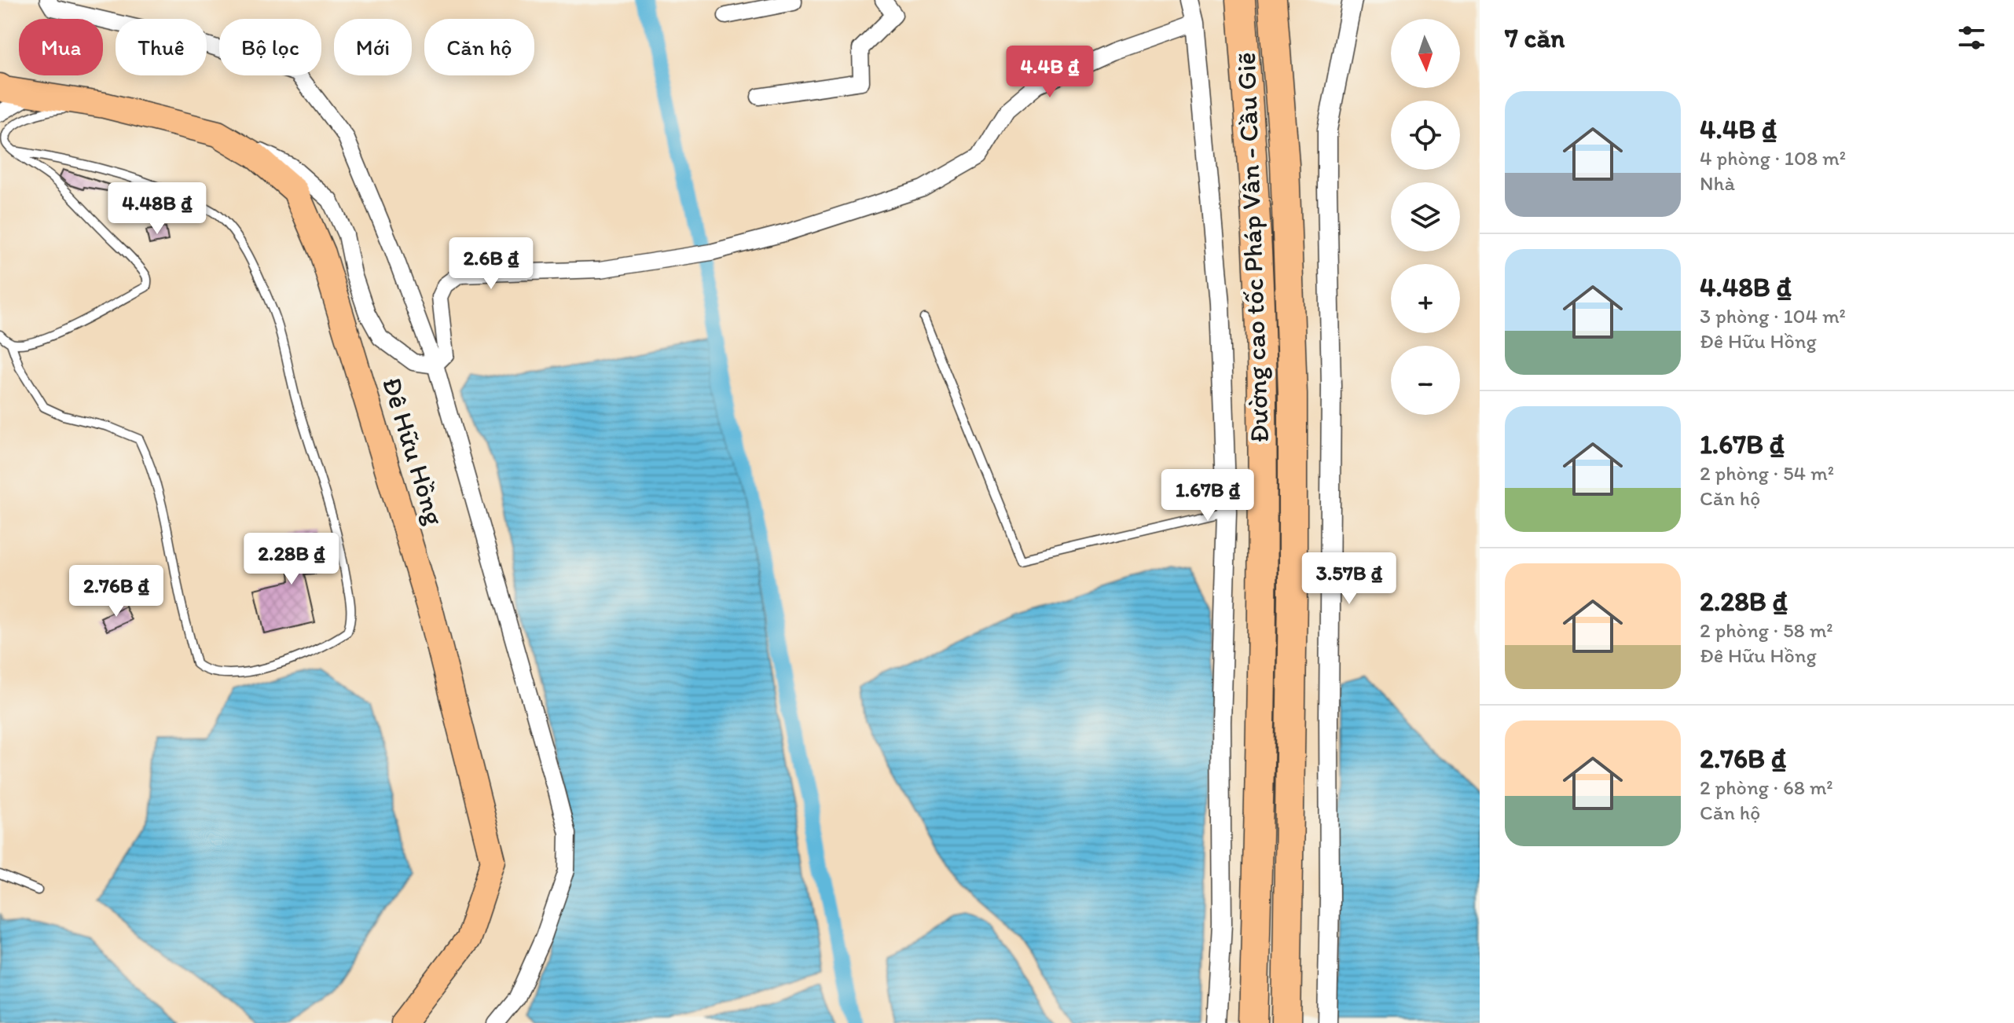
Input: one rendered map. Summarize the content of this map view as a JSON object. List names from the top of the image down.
{
  "streets": {
    "highway": ["Đường cao tốc Pháp Vân - Cầu Giẽ"],
    "main road": ["Đê Hữu Hồng"]
  },
  "north": "bottom",
  "page": {
    "heading": "7 căn",
    "map_buttons": ["+", "−"],
    "chip": [
      "Mua",
      "Thuê",
      "Bộ lọc",
      "Mới",
      "Căn hộ"
    ],
    "price": [
      "4.4B ₫",
      "4.48B ₫",
      "2.6B ₫",
      "1.67B ₫",
      "2.28B ₫",
      "3.57B ₫",
      "2.76B ₫"
    ],
    "list": [
      {
        "name": "4.4B ₫",
        "note": "4 phòng · 108 m² · Nhà"
      },
      {
        "name": "4.48B ₫",
        "note": "3 phòng · 104 m² · Đê Hữu Hồng"
      },
      {
        "name": "1.67B ₫",
        "note": "2 phòng · 54 m² · Căn hộ"
      },
      {
        "name": "2.28B ₫",
        "note": "2 phòng · 58 m² · Đê Hữu Hồng"
      },
      {
        "name": "2.76B ₫",
        "note": "2 phòng · 68 m² · Căn hộ"
      }
    ]
  }
}
